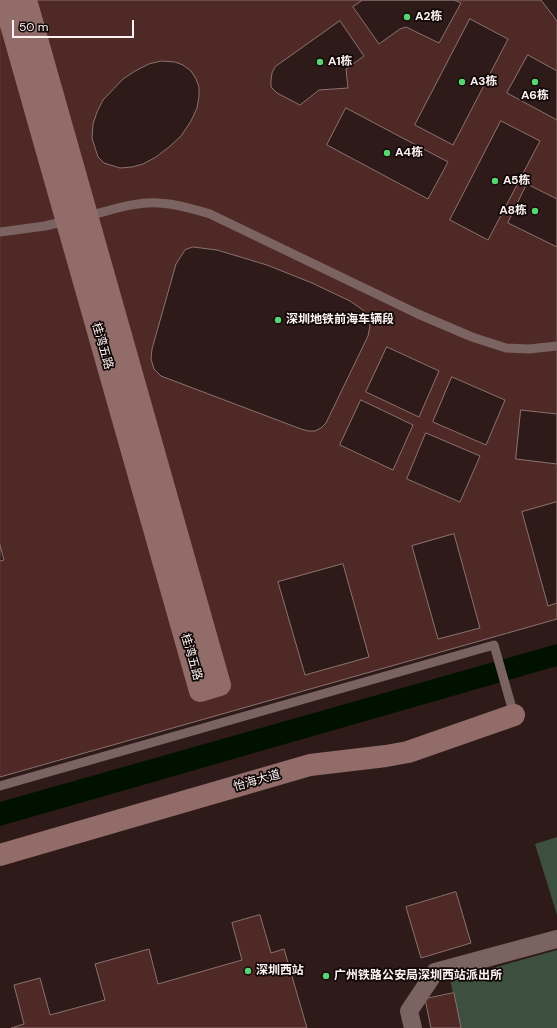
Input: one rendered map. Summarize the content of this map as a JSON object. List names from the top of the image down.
{
  "streets": {
    "street": ["桂湾五路", "怡海大道"]
  },
  "places": [
    "A2栋",
    "A1栋",
    "A3栋",
    "A6栋",
    "A4栋",
    "A5栋",
    "A8栋",
    "深圳地铁前海车辆段",
    "深圳西站",
    "广州铁路公安局深圳西站派出所"
  ],
  "scale_bar": "50 m"
}
